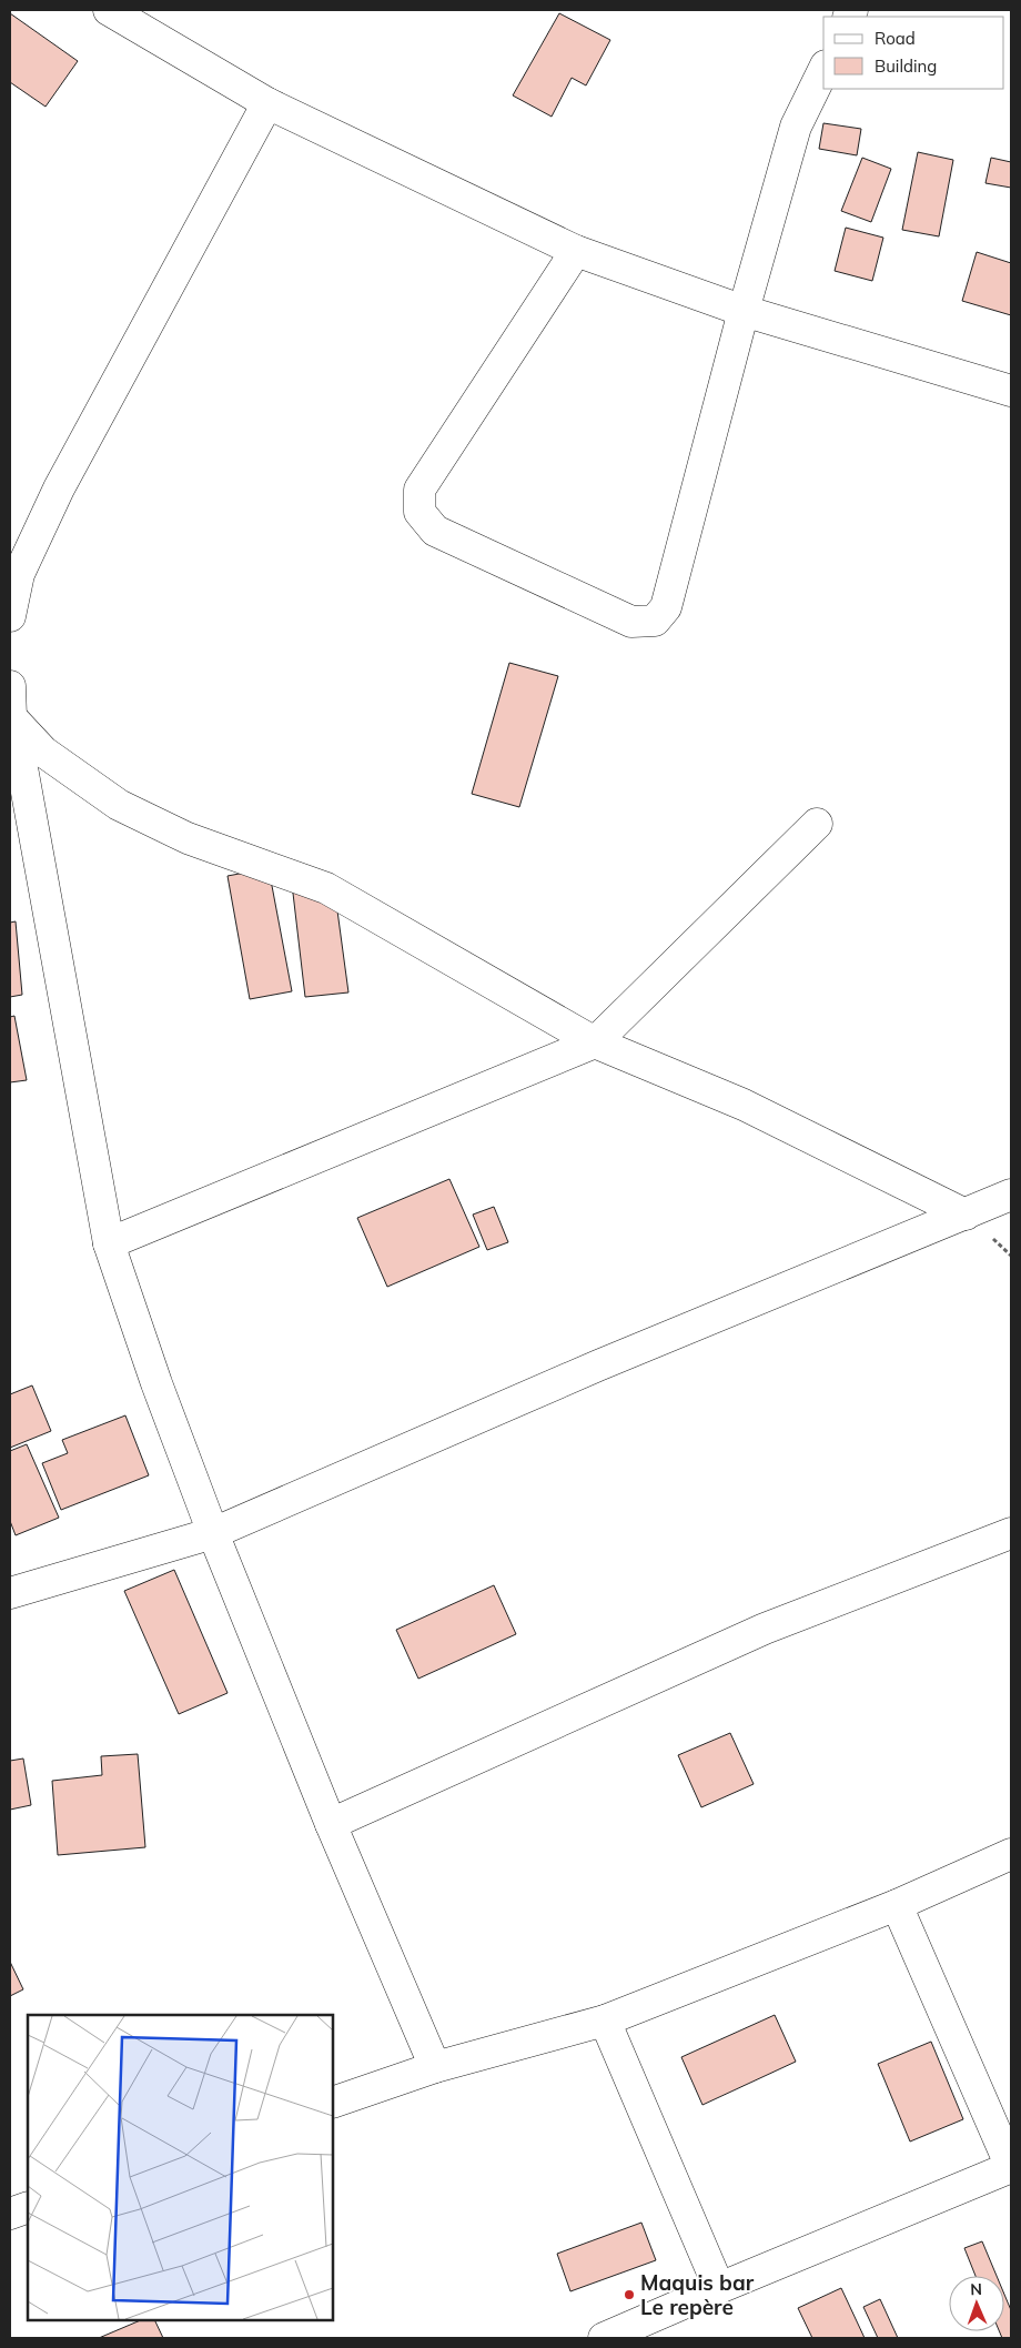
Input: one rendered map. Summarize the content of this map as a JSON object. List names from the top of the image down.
{
  "places": ["Maquis bar Le repère"],
  "legend": ["Road", "Building"],
  "north": "top"
}
